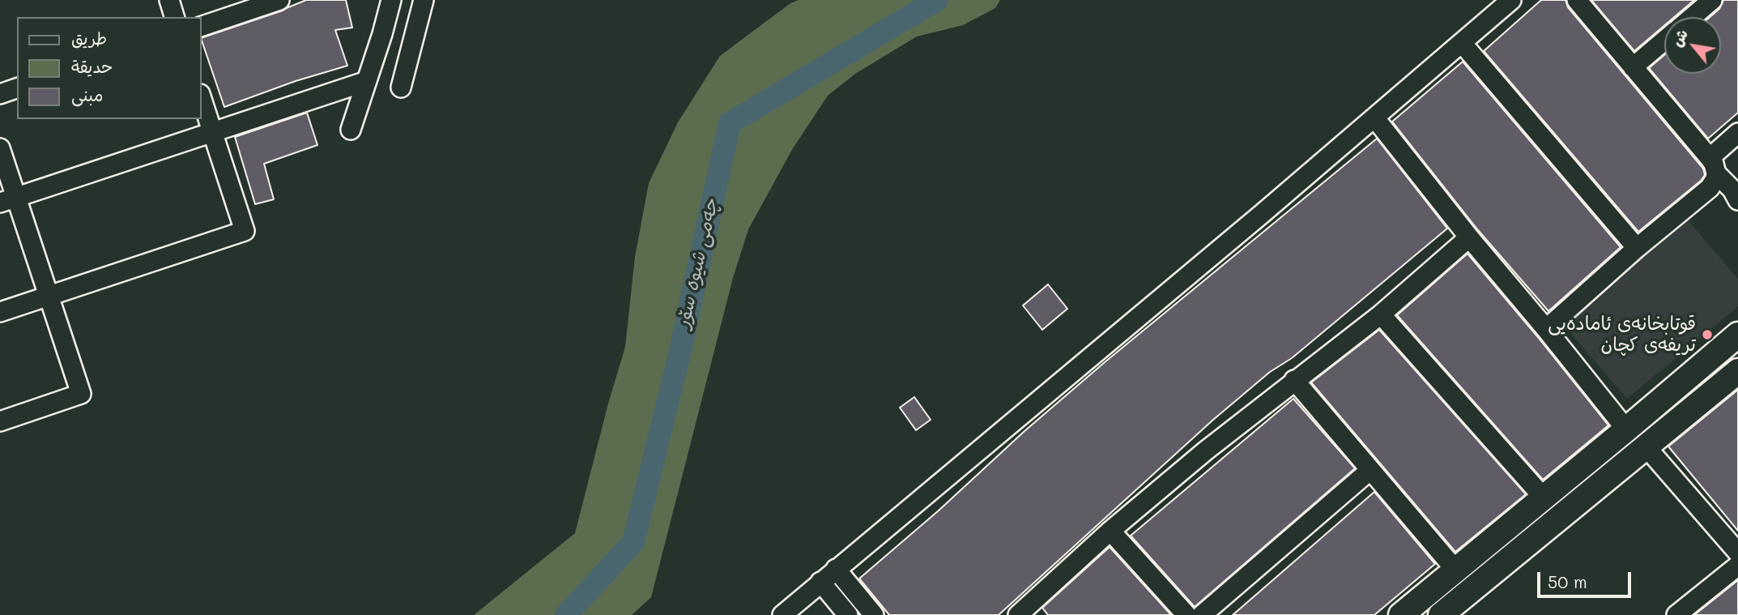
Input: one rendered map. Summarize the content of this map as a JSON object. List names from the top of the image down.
{
  "water": ["چەمی شیوە سۆر"],
  "places": ["قوتابخانەی ئامادەیی تریفەی کچان"],
  "legend": ["طريق", "حديقة", "مبنى"],
  "scale_bar": "50 m",
  "north": "top left"
}
